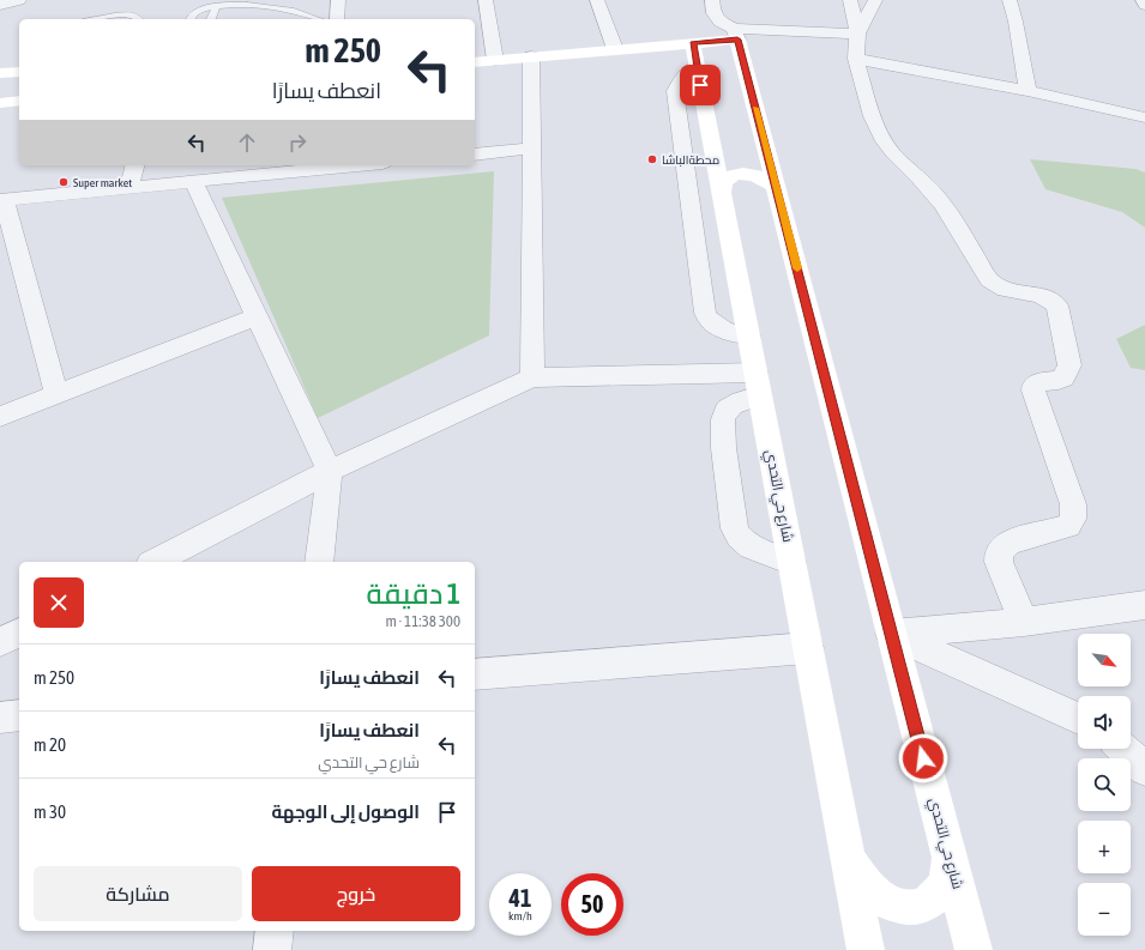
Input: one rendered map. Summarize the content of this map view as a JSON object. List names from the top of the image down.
{
  "streets": {
    "main road": ["شارع حي التحدي"]
  },
  "places": ["محطةالباشا", "Super market"],
  "north": "bottom right",
  "page": {
    "turn": ["250 m", "انعطف يسارًا"],
    "heading": ["1 دقيقة", "300 m · 11:38"],
    "map_buttons": ["+", "−"],
    "list": [
      {
        "name": "انعطف يسارًا",
        "value": "250 m"
      },
      {
        "name": "انعطف يسارًا",
        "note": "شارع حي التحدي",
        "value": "20 m"
      },
      {
        "name": "الوصول إلى الوجهة",
        "value": "30 m"
      }
    ],
    "buttons": ["خروج", "مشاركة"],
    "speed": "41 km/h",
    "limit": "50"
  }
}
